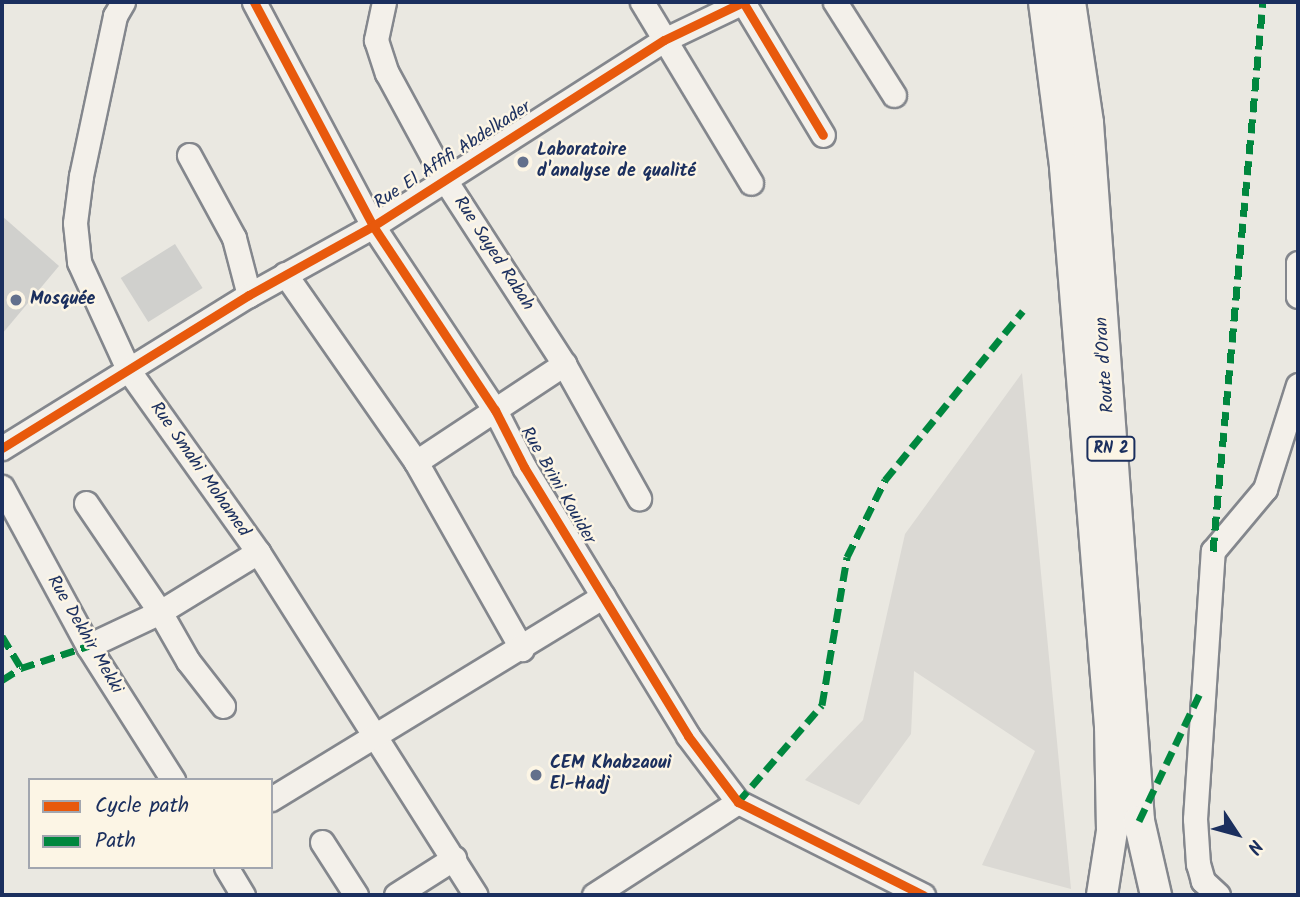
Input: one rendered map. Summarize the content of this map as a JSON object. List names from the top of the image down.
{
  "streets": {
    "main road": ["Route d'Oran", "RN 2"],
    "street": [
      "Rue El Affifi Abdelkader",
      "Rue Sayed Rabah",
      "Rue Smahi Mohamed",
      "Rue Brini Kouider",
      "Rue Dekhir Mekki"
    ]
  },
  "crossings": [
    ["Rue El Affifi Abdelkader", "Rue Sayed Rabah"],
    ["Rue El Affifi Abdelkader", "Rue Smahi Mohamed"],
    ["Rue El Affifi Abdelkader", "Rue Brini Kouider"]
  ],
  "places": ["Laboratoire d'analyse de qualité", "Mosquée", "CEM Khabzaoui El-Hadj"],
  "legend": ["Cycle path", "Path"],
  "north": "bottom right"
}
